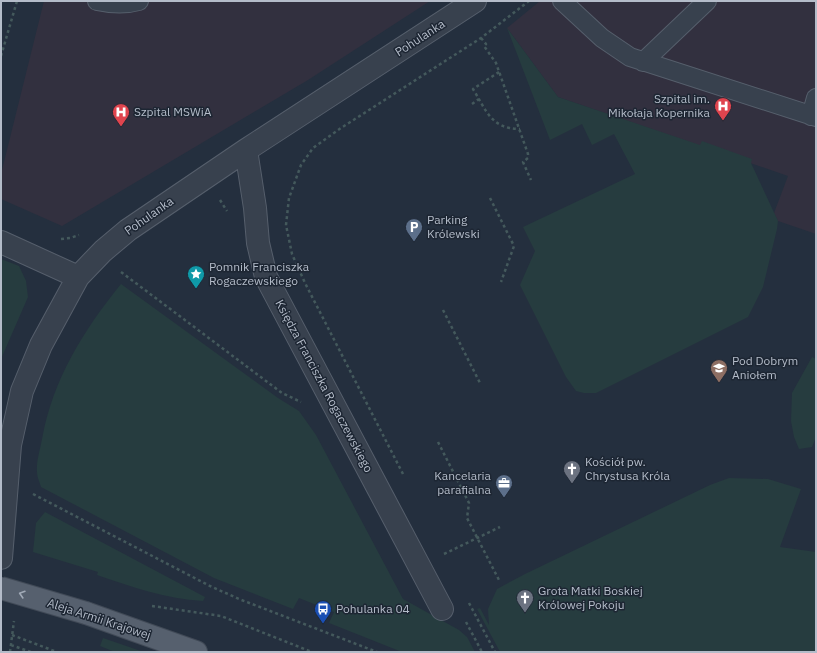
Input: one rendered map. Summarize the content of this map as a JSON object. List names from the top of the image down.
{
  "streets": {
    "main road": ["Aleja Armii Krajowej"],
    "street": ["Pohulanka", "Księdza Franciszka Rogaczewskiego"]
  },
  "crossings": [
    ["Pohulanka", "Księdza Franciszka Rogaczewskiego"]
  ],
  "one_way": ["Aleja Armii Krajowej"],
  "places": {
    "hospital": ["Szpital im. Mikołaja Kopernika", "Szpital MSWiA"],
    "parking": ["Parking Królewski"],
    "place": ["Pomnik Franciszka Rogaczewskiego"],
    "school or university": ["Pod Dobrym Aniołem"],
    "church": ["Kościół pw. Chrystusa Króla", "Grota Matki Boskiej Królowej Pokoju"],
    "office": ["Kancelaria parafialna"],
    "bus stop": ["Pohulanka 04"]
  }
}
